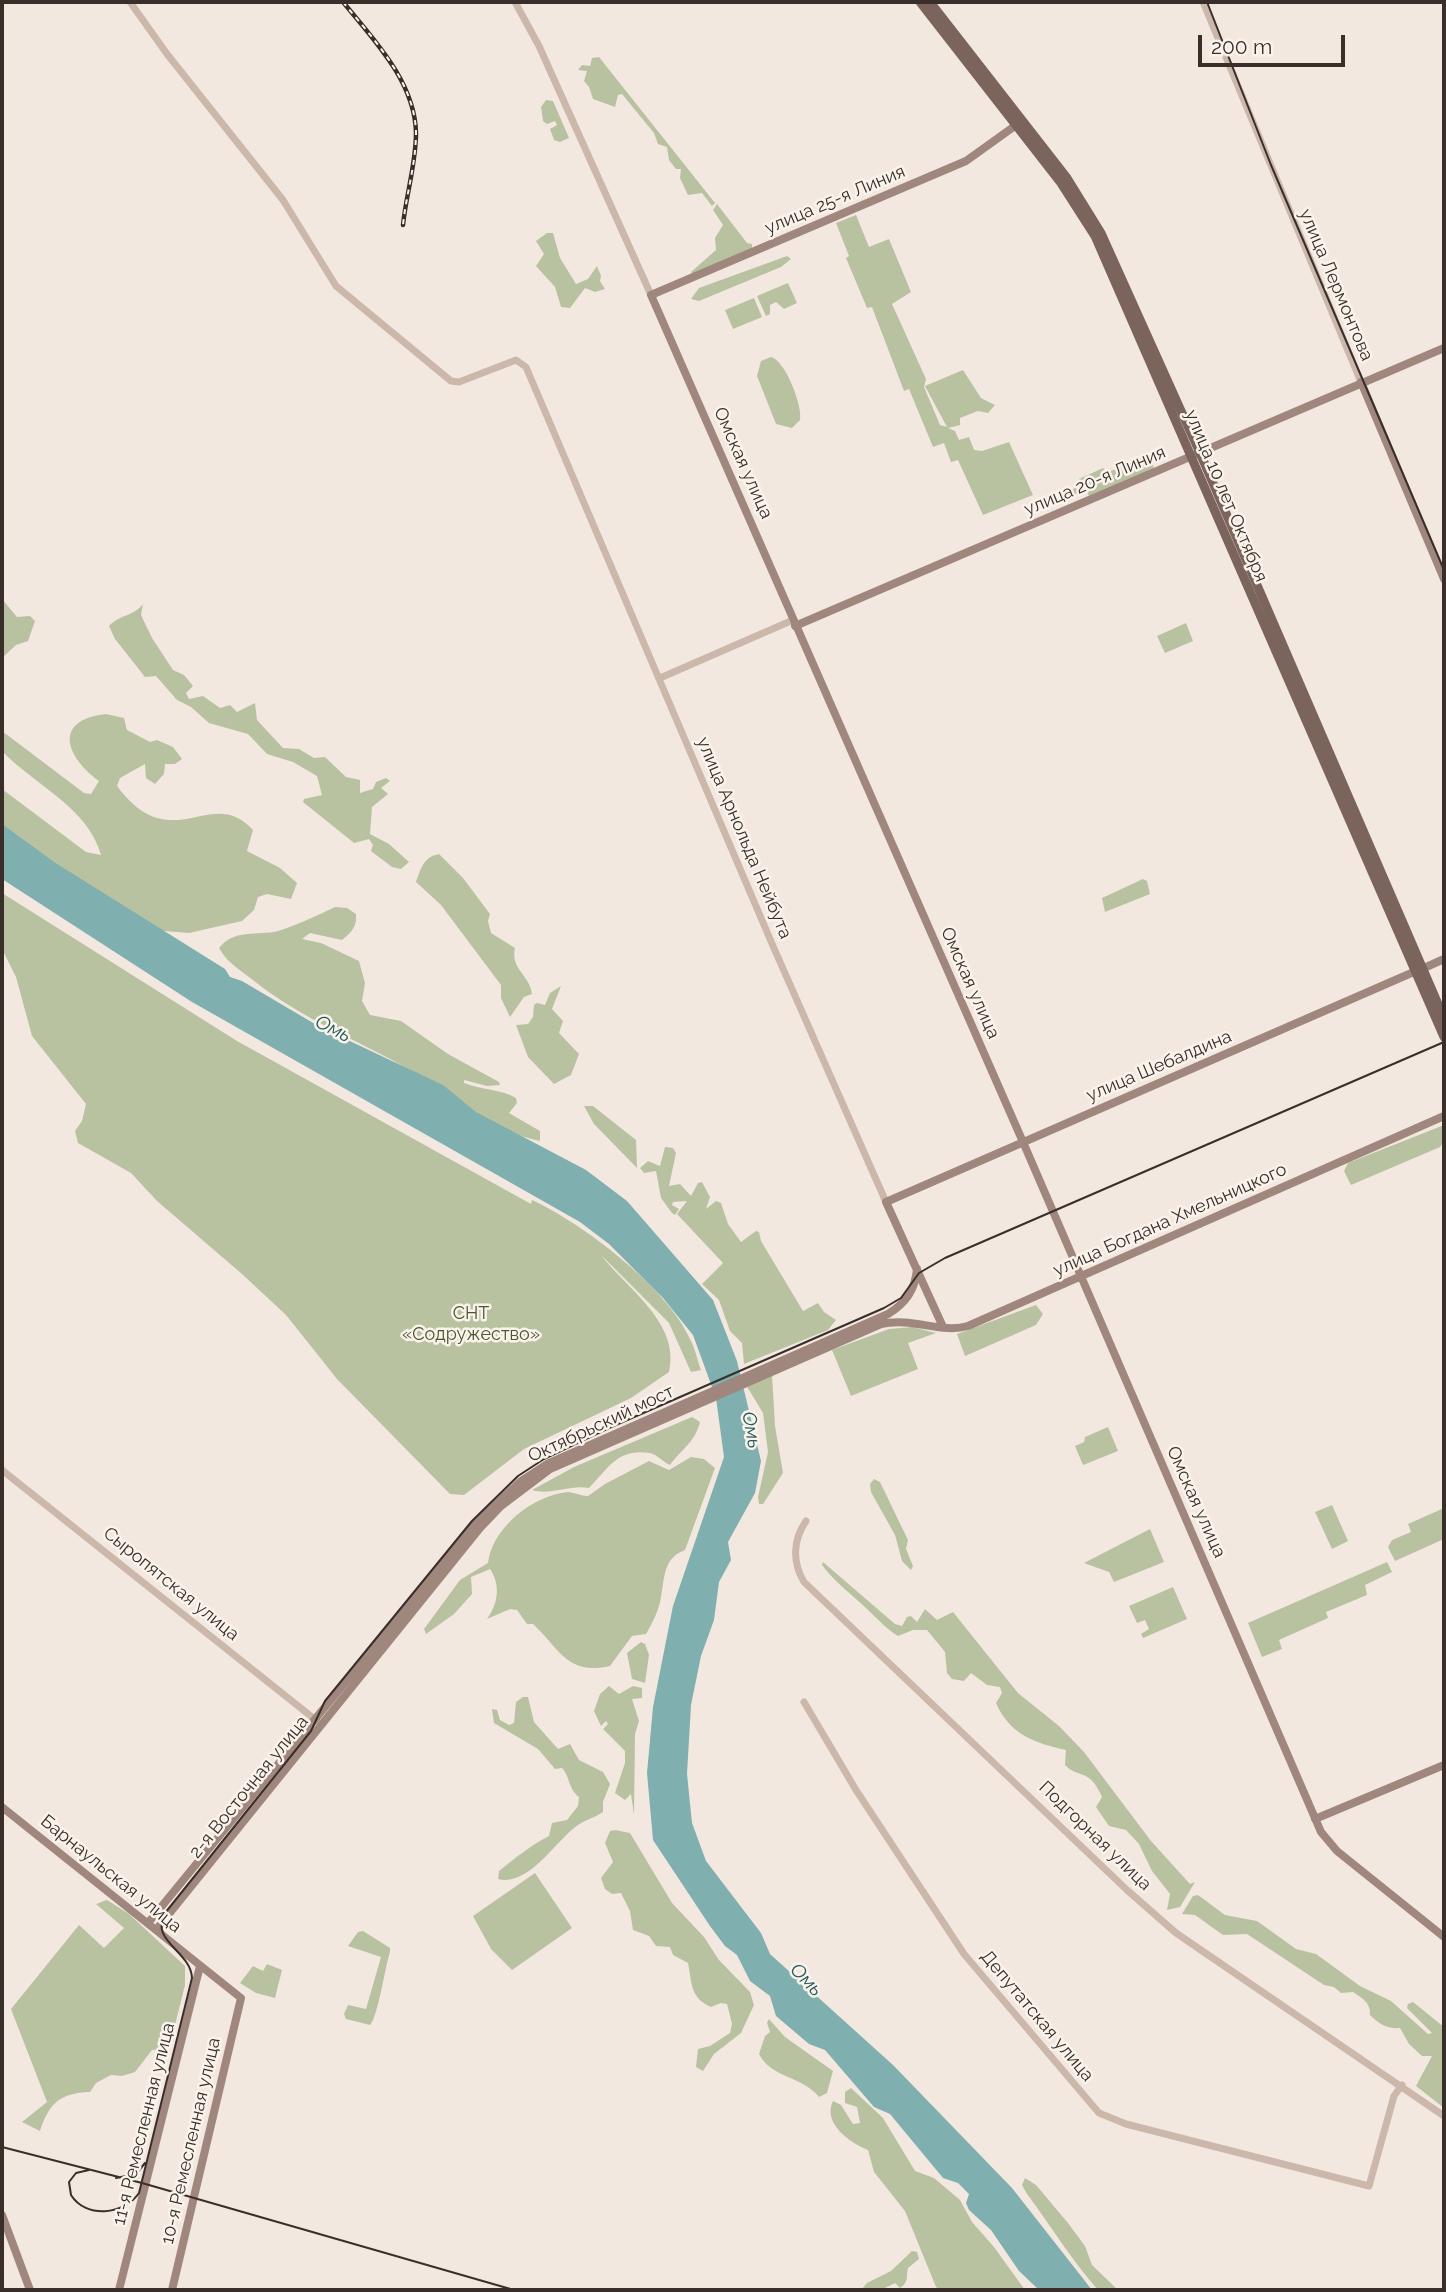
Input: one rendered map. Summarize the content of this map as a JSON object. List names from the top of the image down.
{
  "streets": {
    "main road": [
      "улица 25-я Линия",
      "улица Лермонтова",
      "Омская улица",
      "улица 20-я Линия",
      "улица 10 лет Октября",
      "улица Арнольда Нейбута",
      "улица Шебалдина",
      "улица Богдана Хмельницкого",
      "Октябрьский мост",
      "2-я Восточная улица",
      "Барнаульская улица",
      "11-я Ремесленная улица",
      "10-я Ремесленная улица"
    ],
    "street": ["Сыропятская улица", "Подгорная улица", "Депутатская улица"]
  },
  "crossings": [
    ["улица 25-я Линия", "Омская улица"],
    ["улица 25-я Линия", "улица 10 лет Октября"],
    ["улица Лермонтова", "улица 20-я Линия"],
    ["Омская улица", "улица 20-я Линия"],
    ["Омская улица", "улица Шебалдина"],
    ["Омская улица", "улица Богдана Хмельницкого"],
    ["улица 20-я Линия", "улица 10 лет Октября"],
    ["улица 20-я Линия", "улица Арнольда Нейбута"],
    ["улица 10 лет Октября", "улица Шебалдина"],
    ["улица Арнольда Нейбута", "улица Шебалдина"],
    ["улица Арнольда Нейбута", "улица Богдана Хмельницкого"],
    ["улица Богдана Хмельницкого", "Октябрьский мост"],
    ["Октябрьский мост", "2-я Восточная улица"],
    ["Сыропятская улица", "2-я Восточная улица"],
    ["2-я Восточная улица", "Барнаульская улица"],
    ["Подгорная улица", "Депутатская улица"],
    ["Барнаульская улица", "11-я Ремесленная улица"],
    ["Барнаульская улица", "10-я Ремесленная улица"]
  ],
  "water": ["Омь"],
  "parks": ["СНТ «Содружество»"],
  "scale_bar": "200 m"
}
